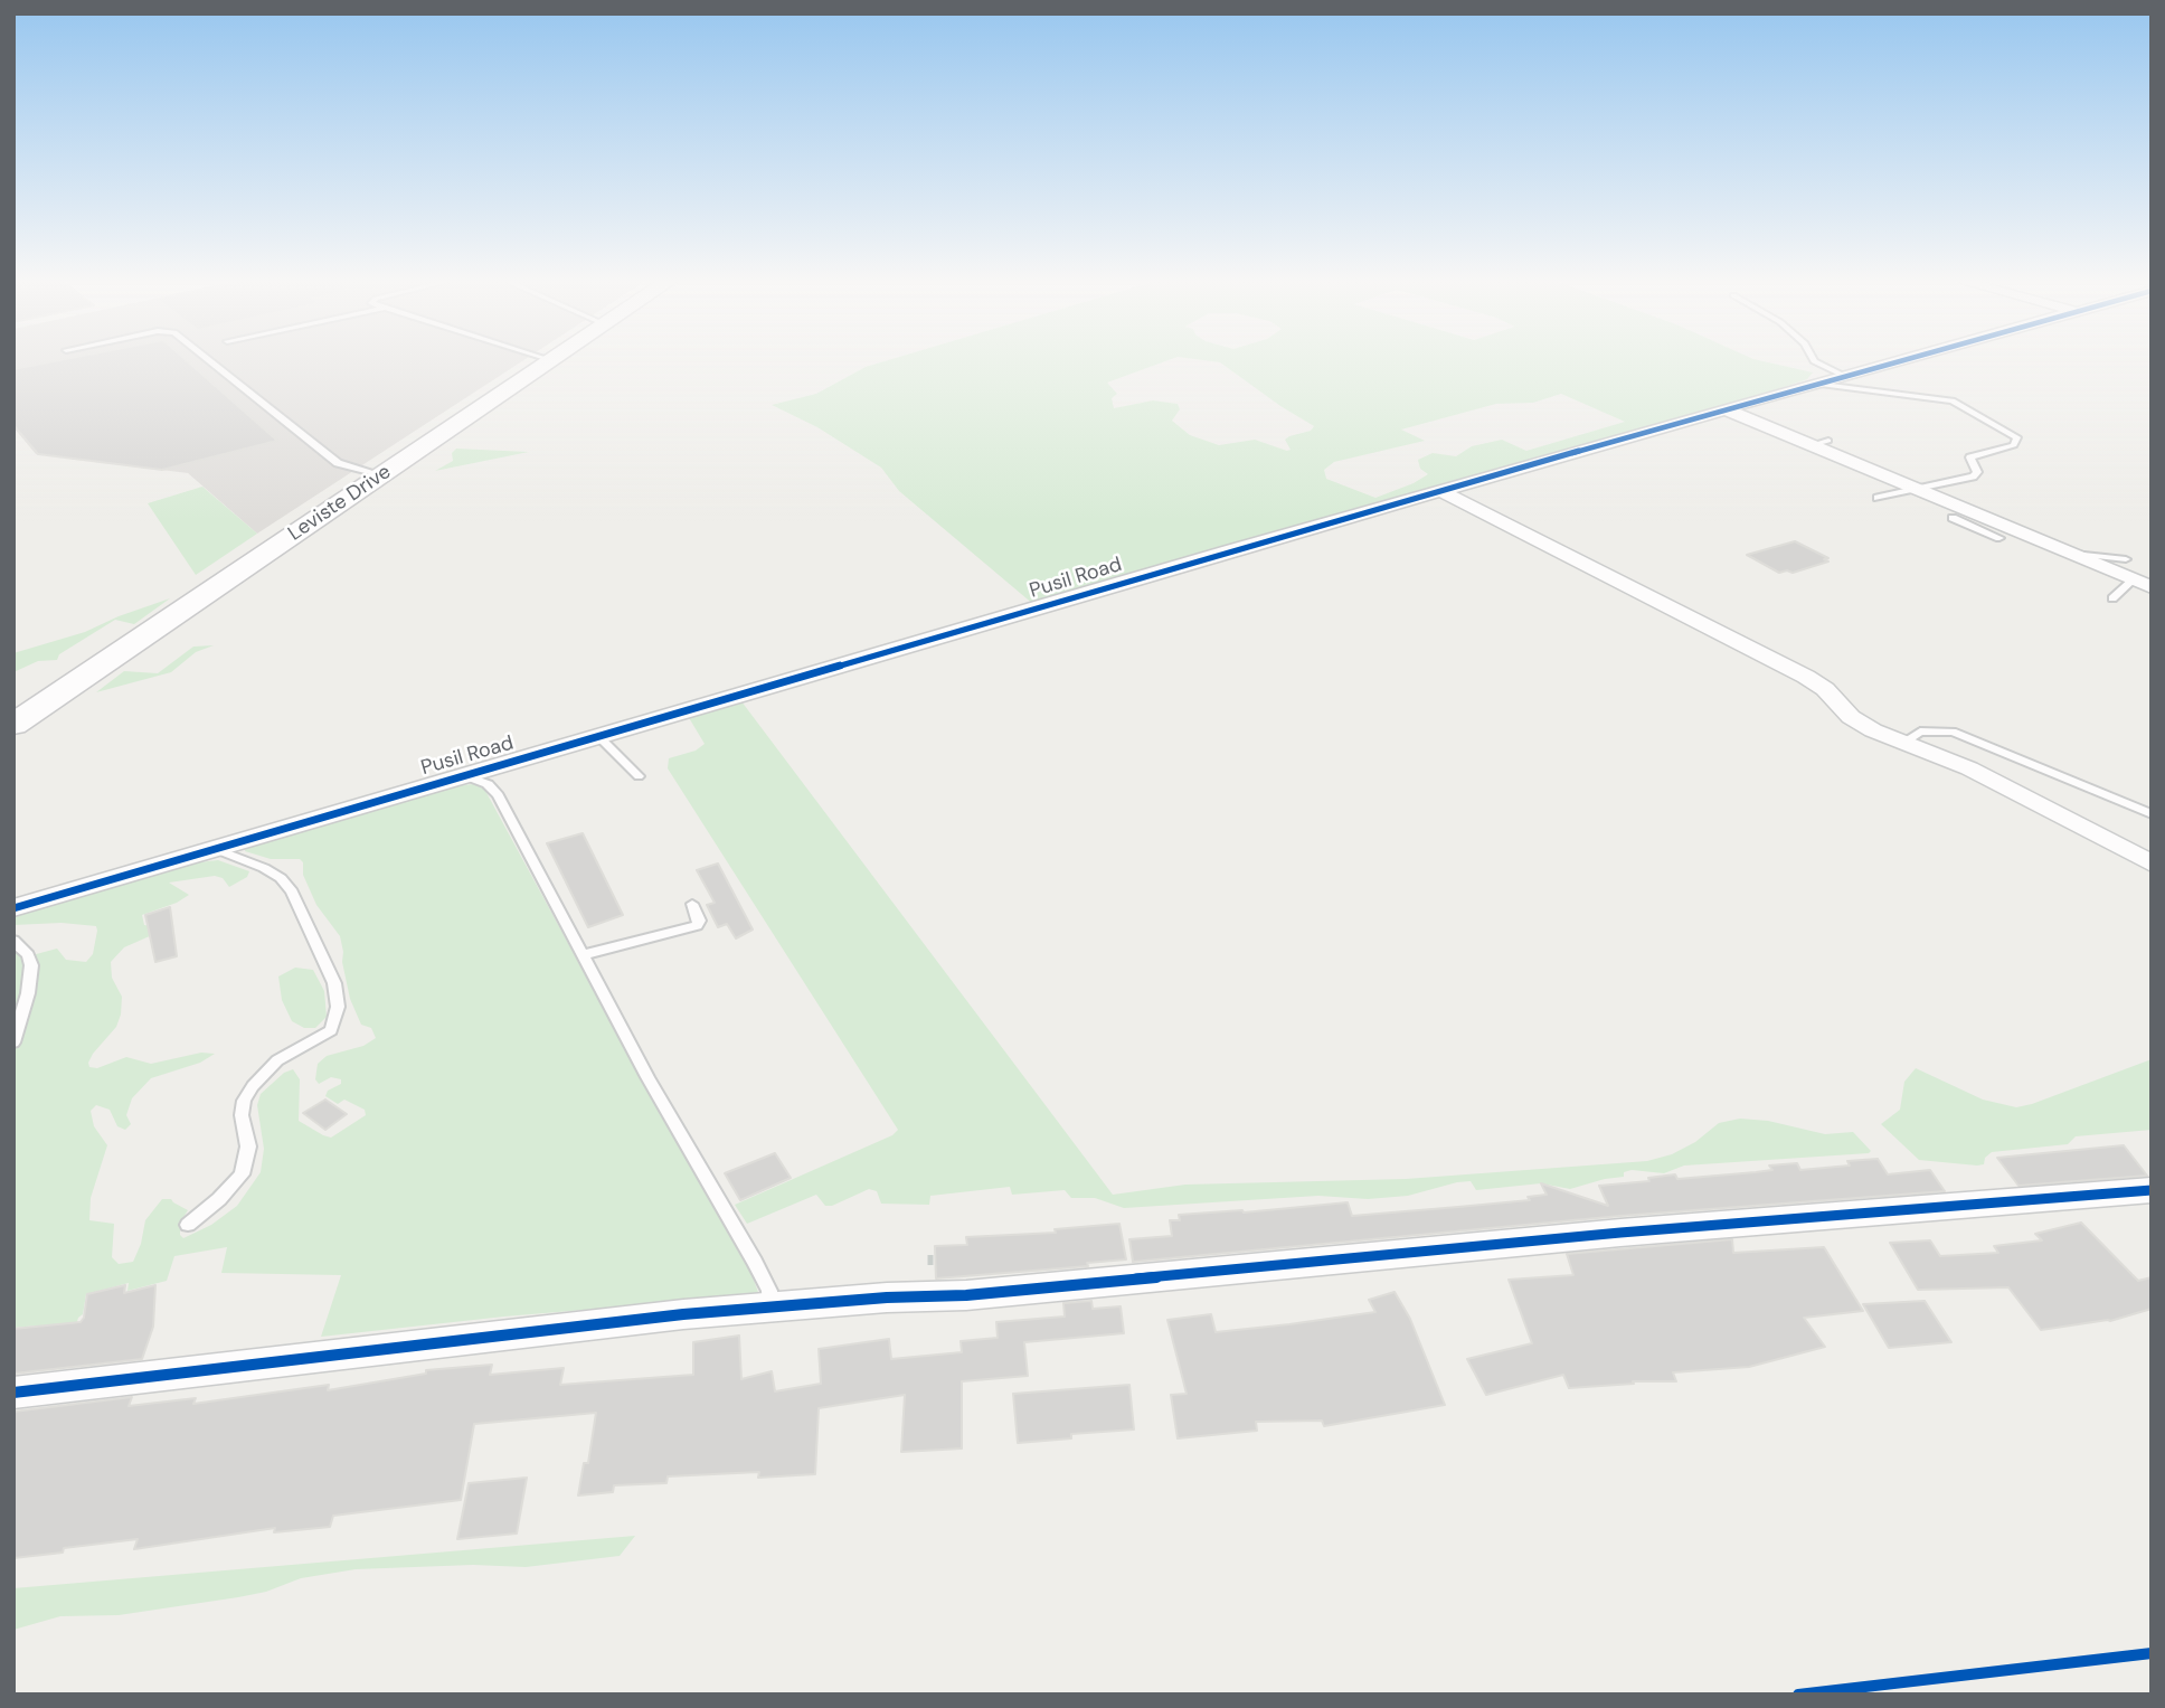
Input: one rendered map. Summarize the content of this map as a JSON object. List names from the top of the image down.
{
  "streets": {
    "main road": ["Leviste Drive"],
    "street": ["Pusil Road"]
  }
}
